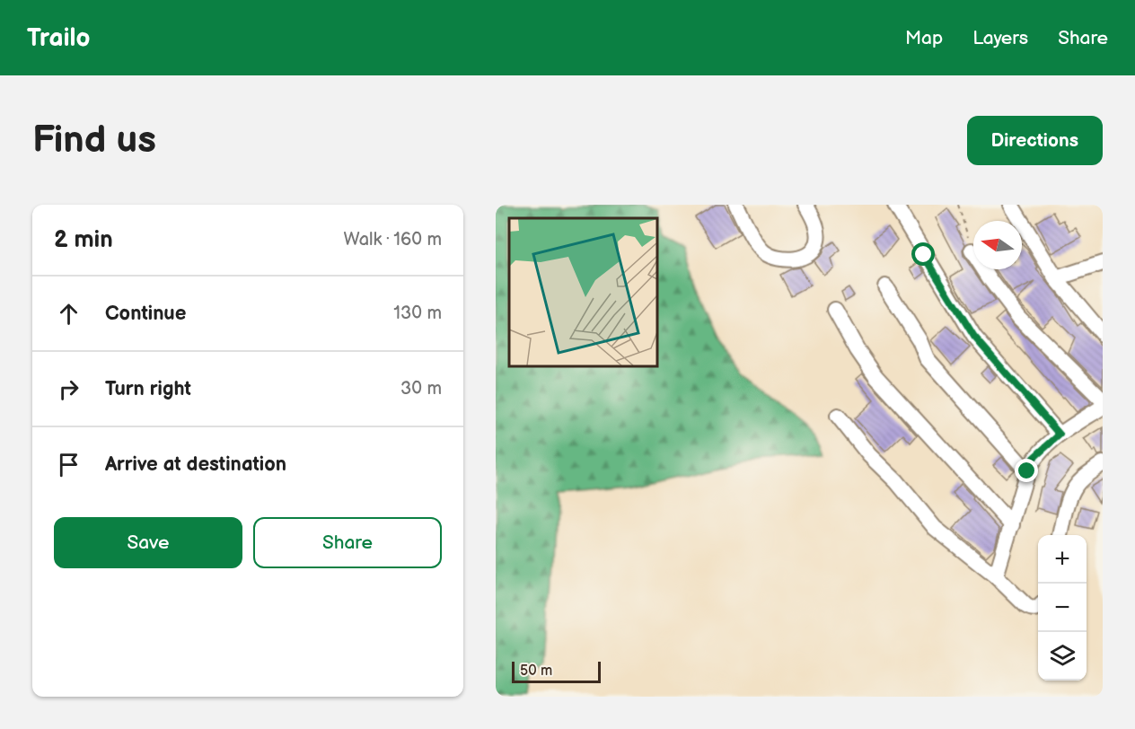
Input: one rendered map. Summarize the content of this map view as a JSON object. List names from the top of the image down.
{
  "scale_bar": "50 m",
  "north": "left",
  "page": {
    "header": "Trailo",
    "nav": ["Map", "Layers", "Share"],
    "buttons": [
      "Directions",
      ["Save", "Share"]
    ],
    "title": "Find us",
    "heading": ["2 min", "Walk · 160 m"],
    "list": [
      ["Continue", "130 m"],
      ["Turn right", "30 m"],
      "Arrive at destination"
    ],
    "map_buttons": ["+", "−"],
    "scale": "50 m"
  }
}
